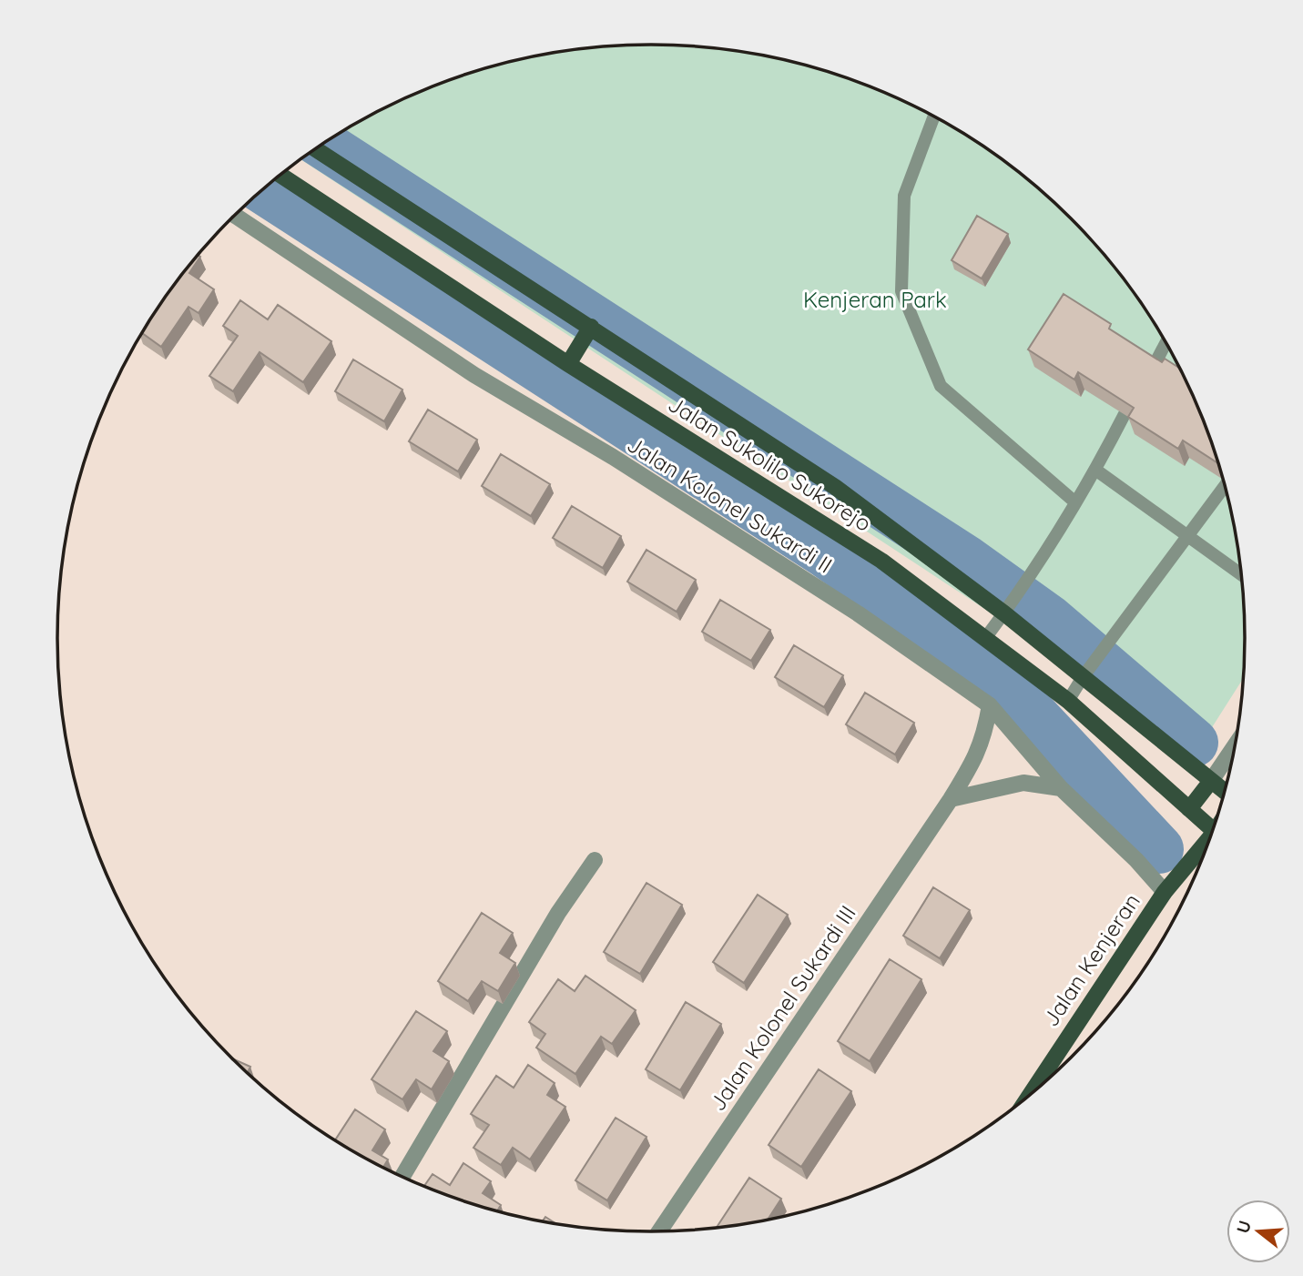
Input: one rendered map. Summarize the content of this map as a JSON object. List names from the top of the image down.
{
  "streets": {
    "main road": ["Jalan Sukolilo Sukorejo", "Jalan Kenjeran"],
    "street": ["Jalan Kolonel Sukardi II", "Jalan Kolonel Sukardi III"]
  },
  "crossings": [
    ["Jalan Kolonel Sukardi II", "Jalan Kenjeran"],
    ["Jalan Kolonel Sukardi II", "Jalan Kolonel Sukardi III"]
  ],
  "parks": ["Kenjeran Park"],
  "north": "left"
}
